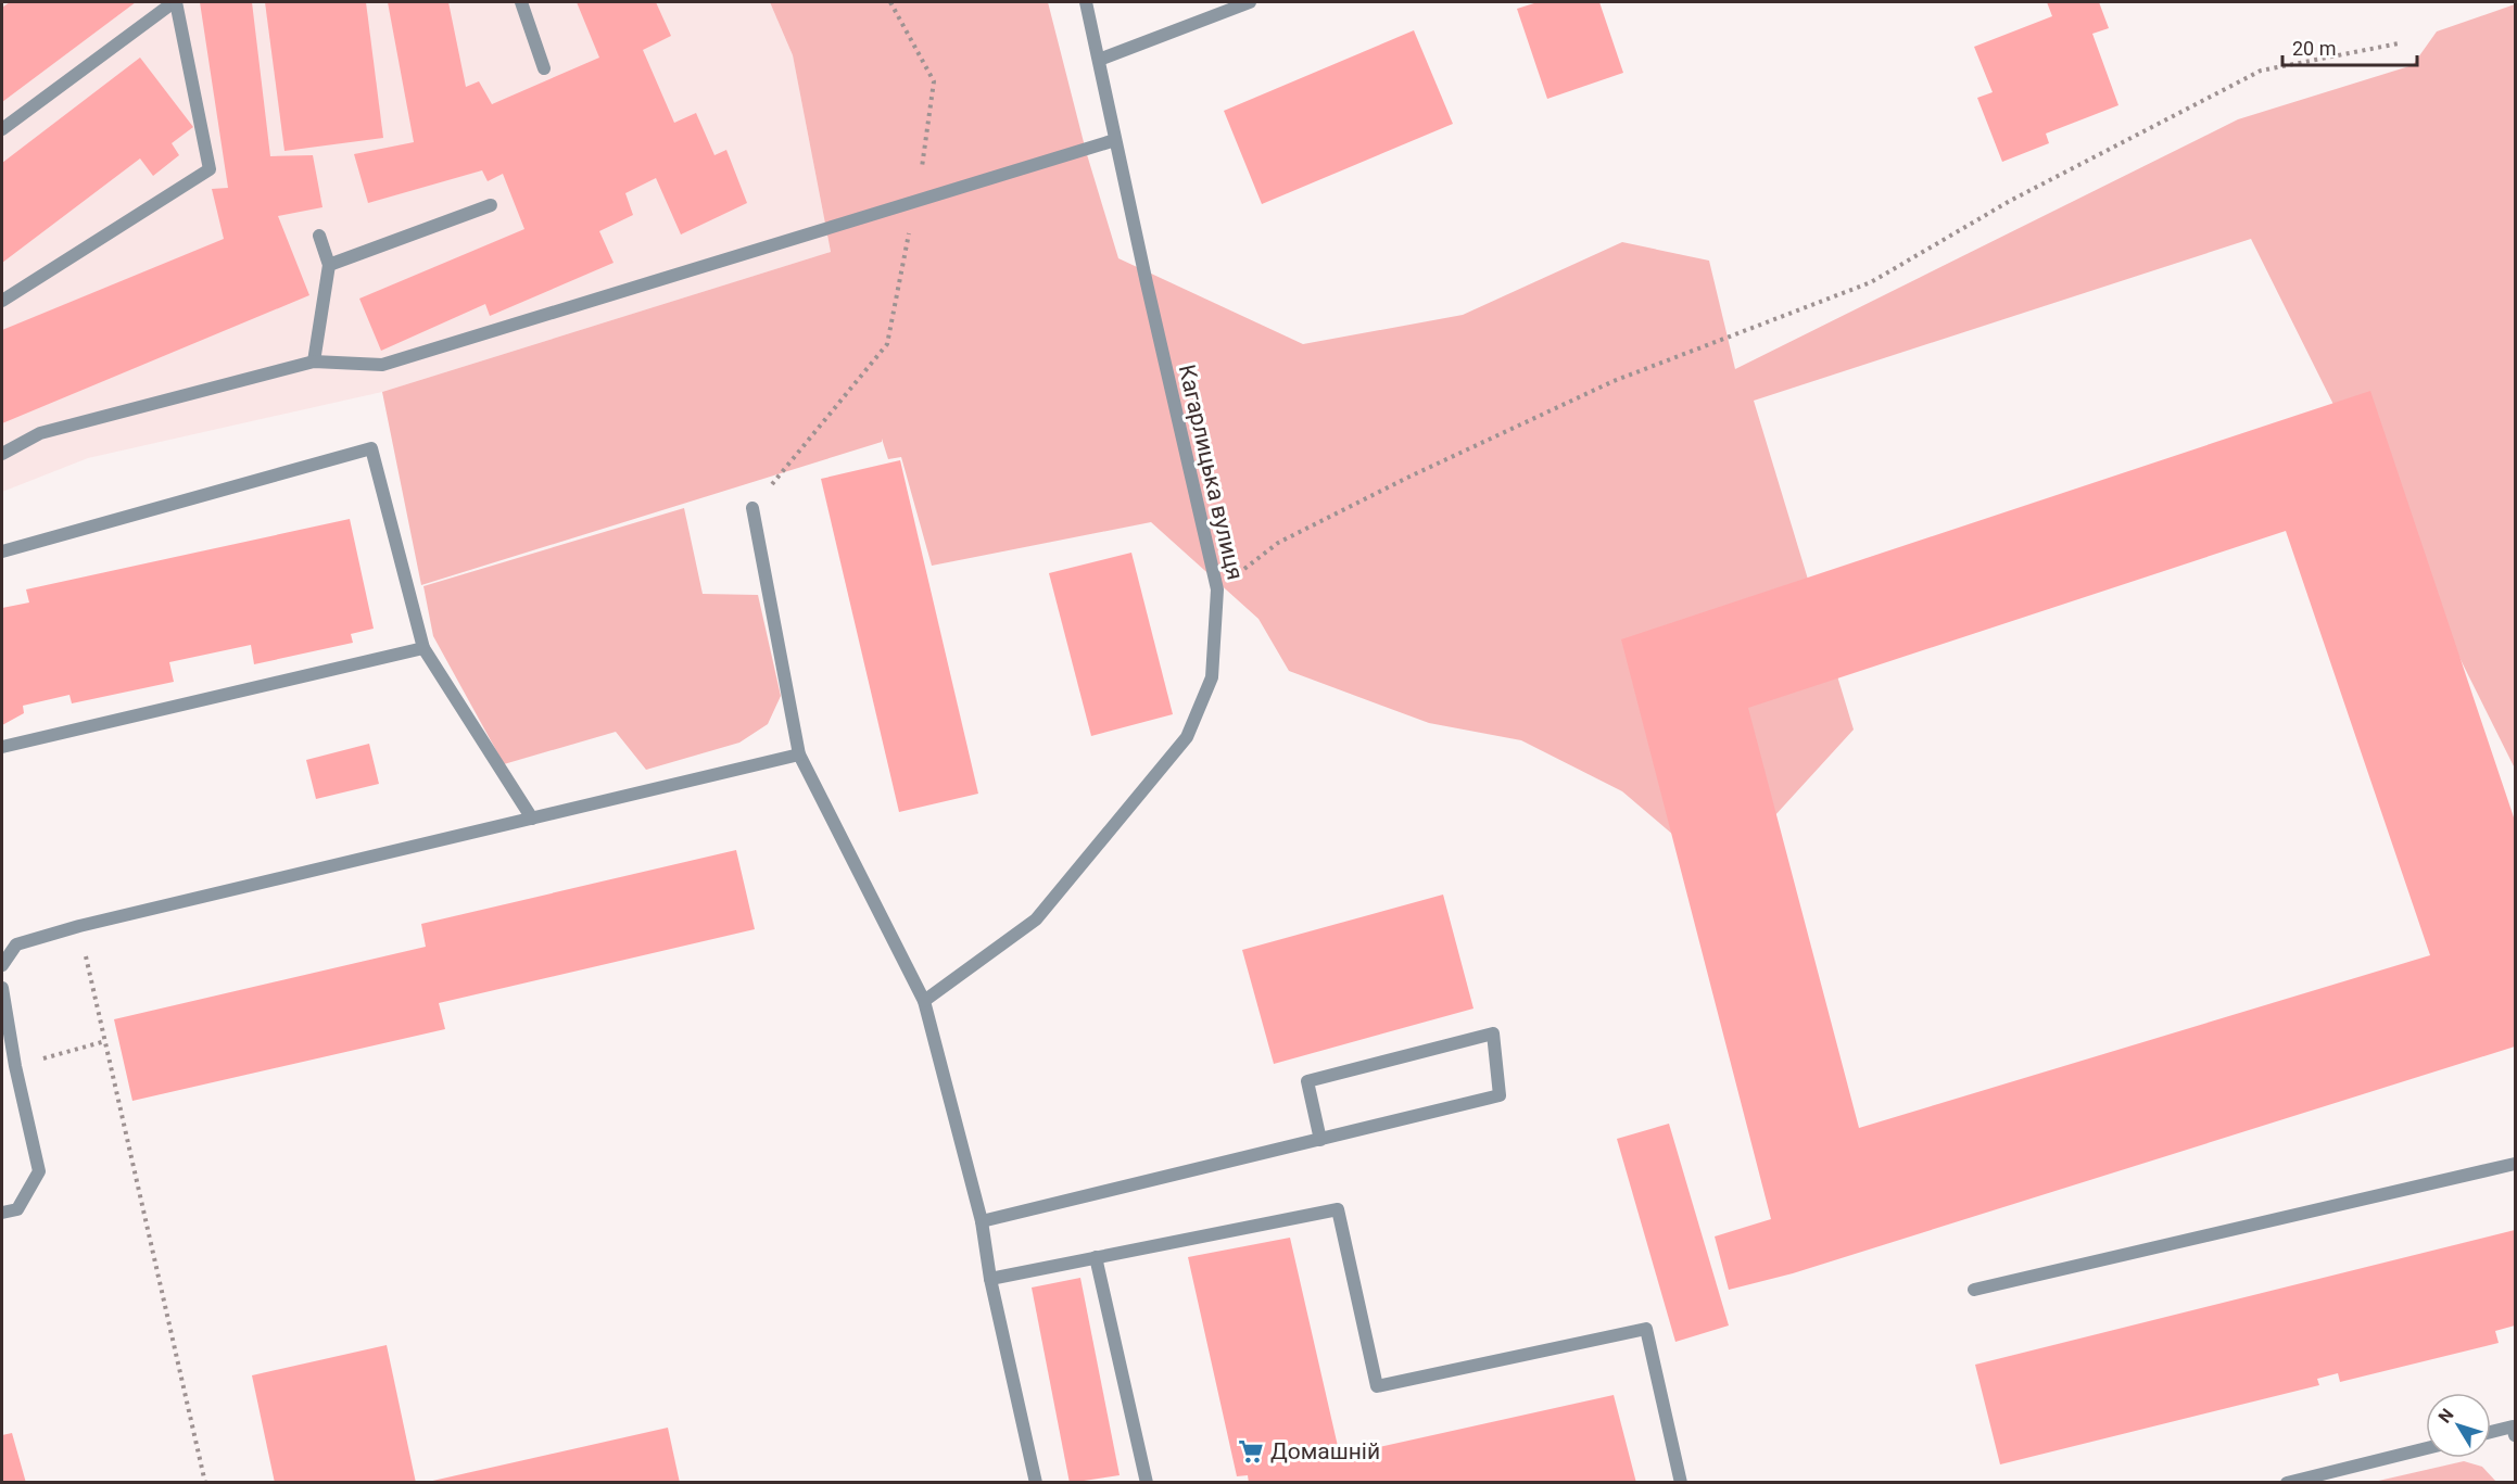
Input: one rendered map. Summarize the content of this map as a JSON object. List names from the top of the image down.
{
  "streets": {
    "street": ["Кагарлицька вулиця"]
  },
  "places": {
    "supermarket": ["Домашній"]
  },
  "scale_bar": "20 m",
  "north": "top left"
}
